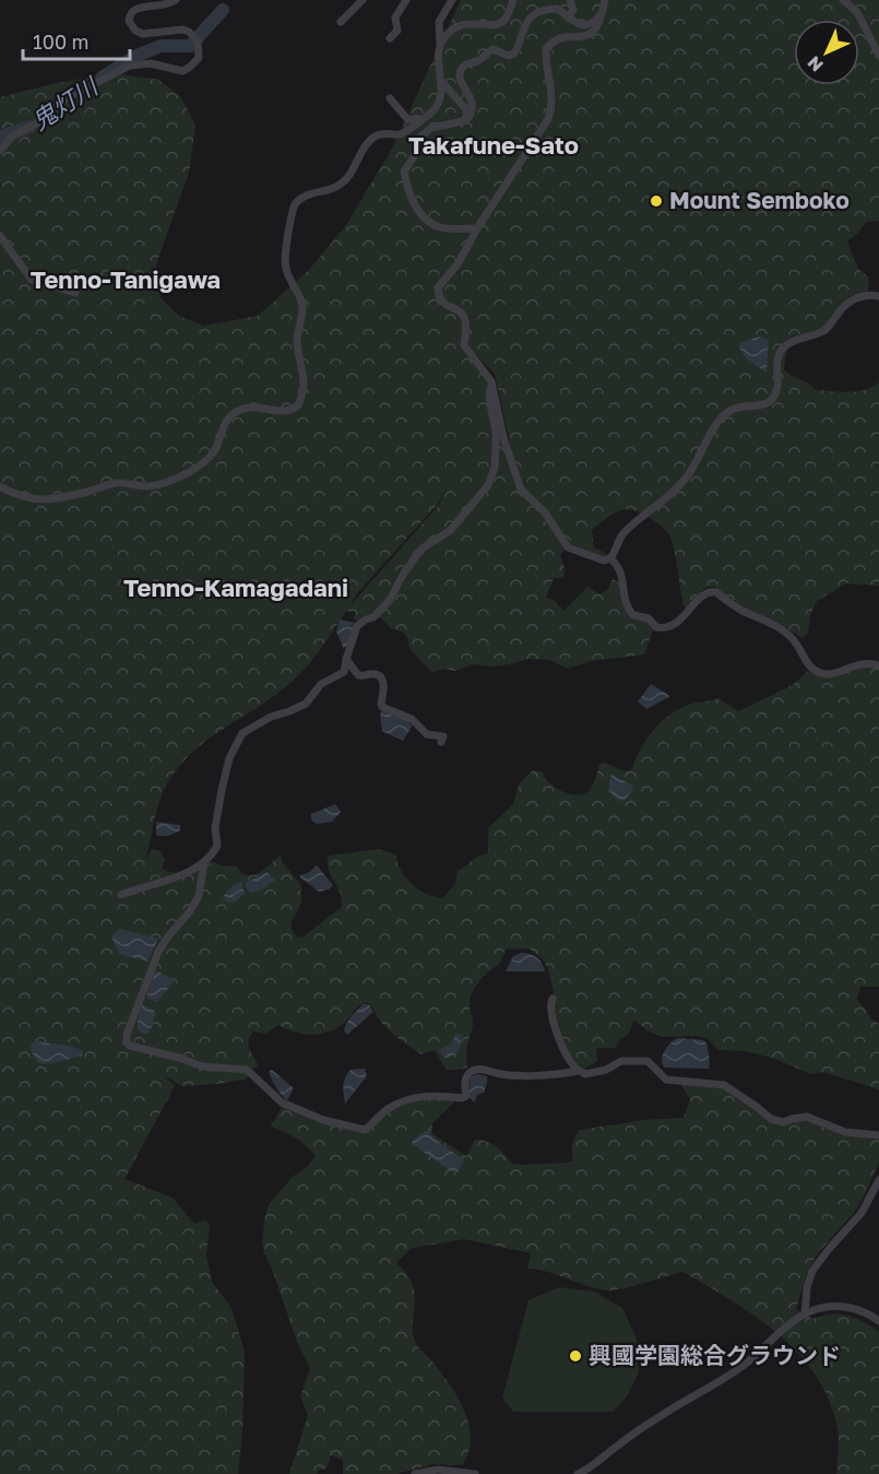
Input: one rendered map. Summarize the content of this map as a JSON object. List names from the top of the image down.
{
  "districts": ["Takafune-Sato", "Tenno-Tanigawa", "Tenno-Kamagadani"],
  "water": ["鬼灯川"],
  "places": ["Mount Semboko", "興國学園総合グラウンド"],
  "scale_bar": "100 m",
  "north": "bottom left"
}
